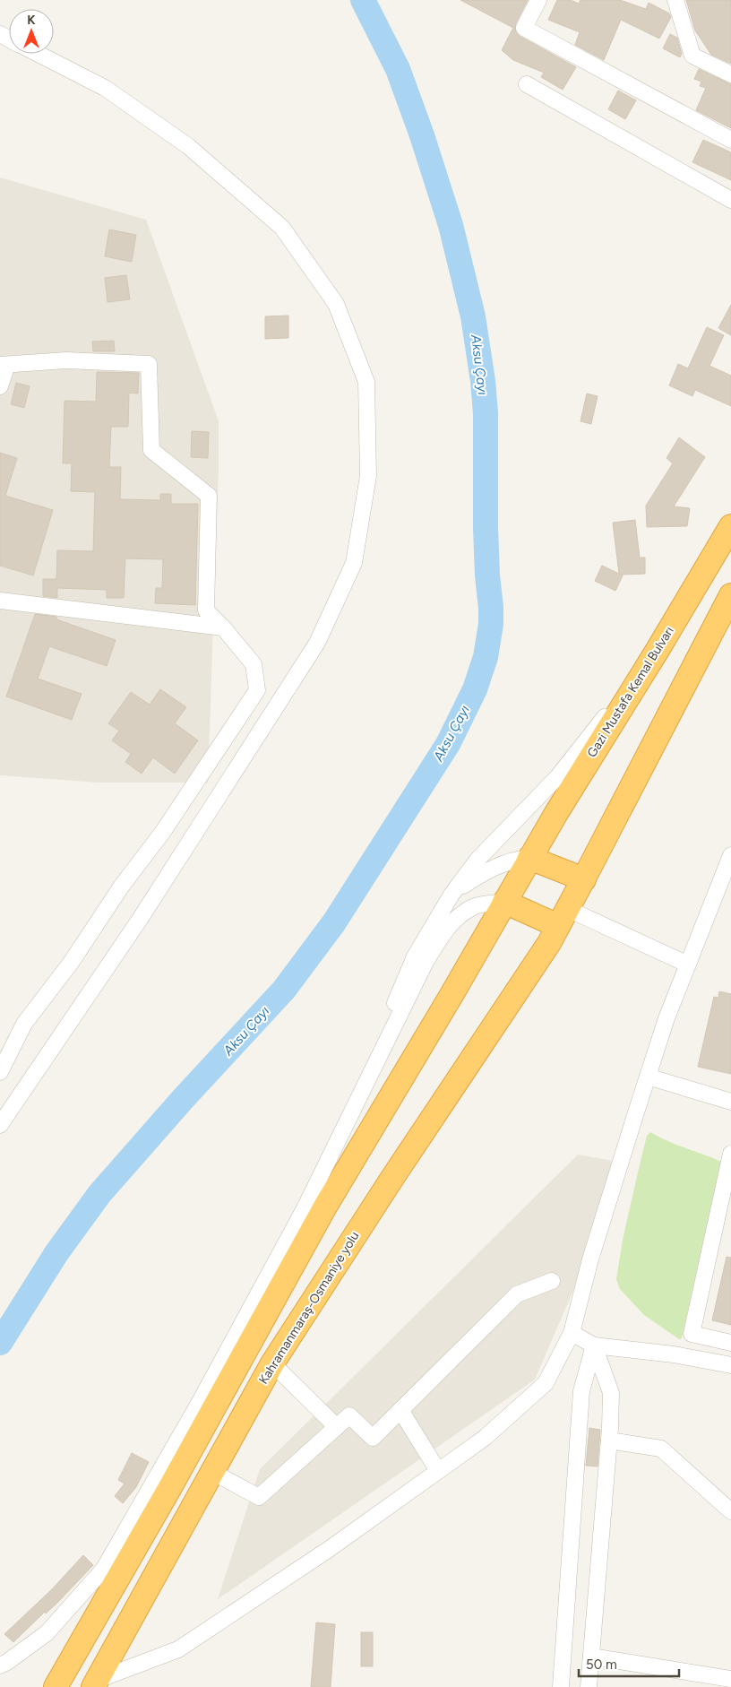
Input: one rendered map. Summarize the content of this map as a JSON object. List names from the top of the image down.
{
  "streets": {
    "highway": ["Gazi Mustafa Kemal Bulvarı", "Kahramanmaraş-Osmaniye yolu"]
  },
  "water": ["Aksu Çayı"],
  "scale_bar": "50 m",
  "north": "top"
}
